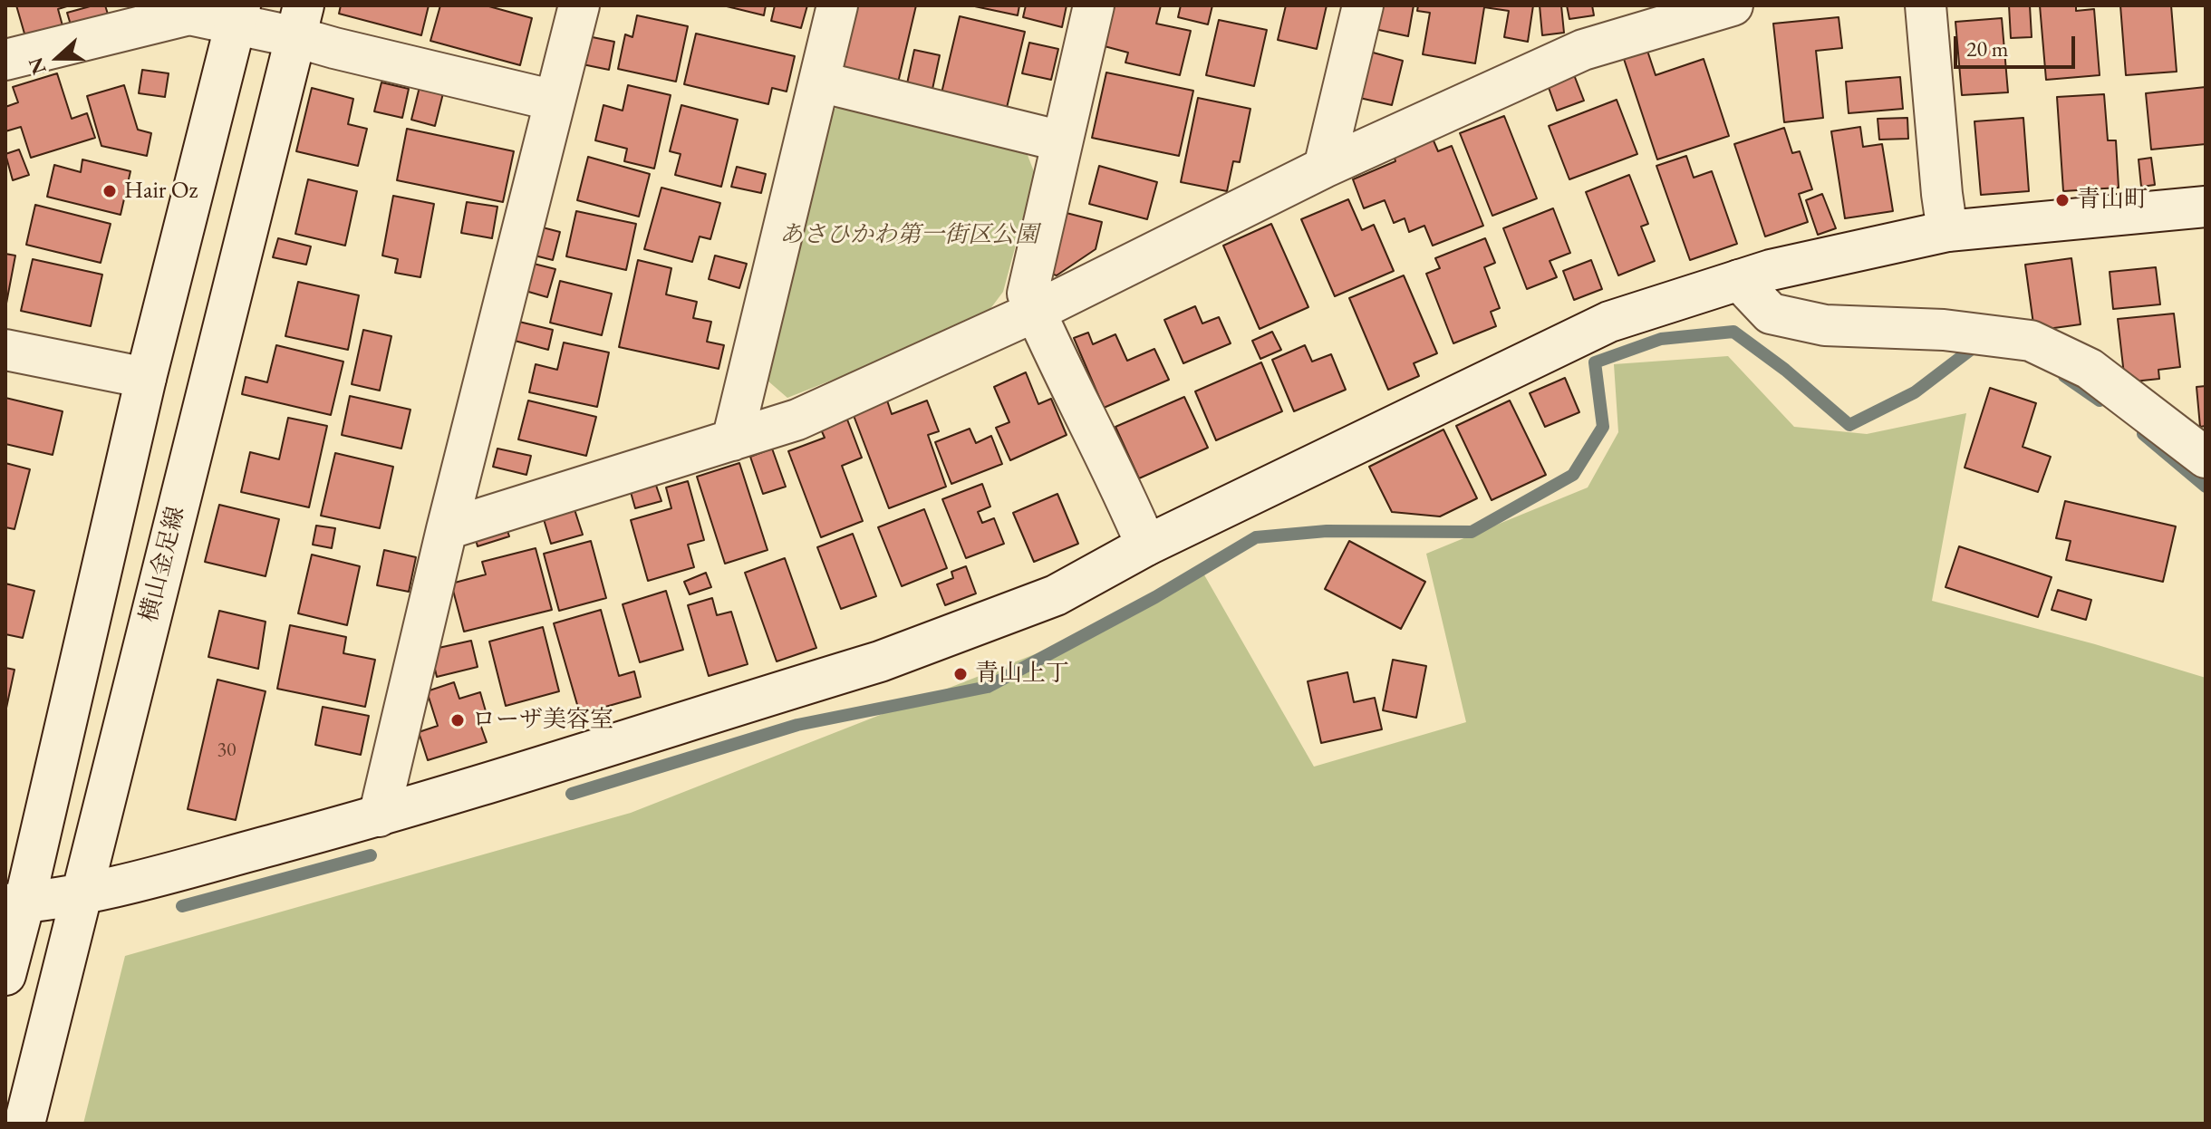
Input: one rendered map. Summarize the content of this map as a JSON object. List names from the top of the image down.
{
  "streets": {
    "street": ["横山金足線"]
  },
  "parks": ["あさひかわ第一街区公園"],
  "places": [
    "Hair Oz",
    "青山町",
    "青山上丁",
    "ローザ美容室"
  ],
  "house_numbers": ["30"],
  "scale_bar": "20 m",
  "north": "left"
}
